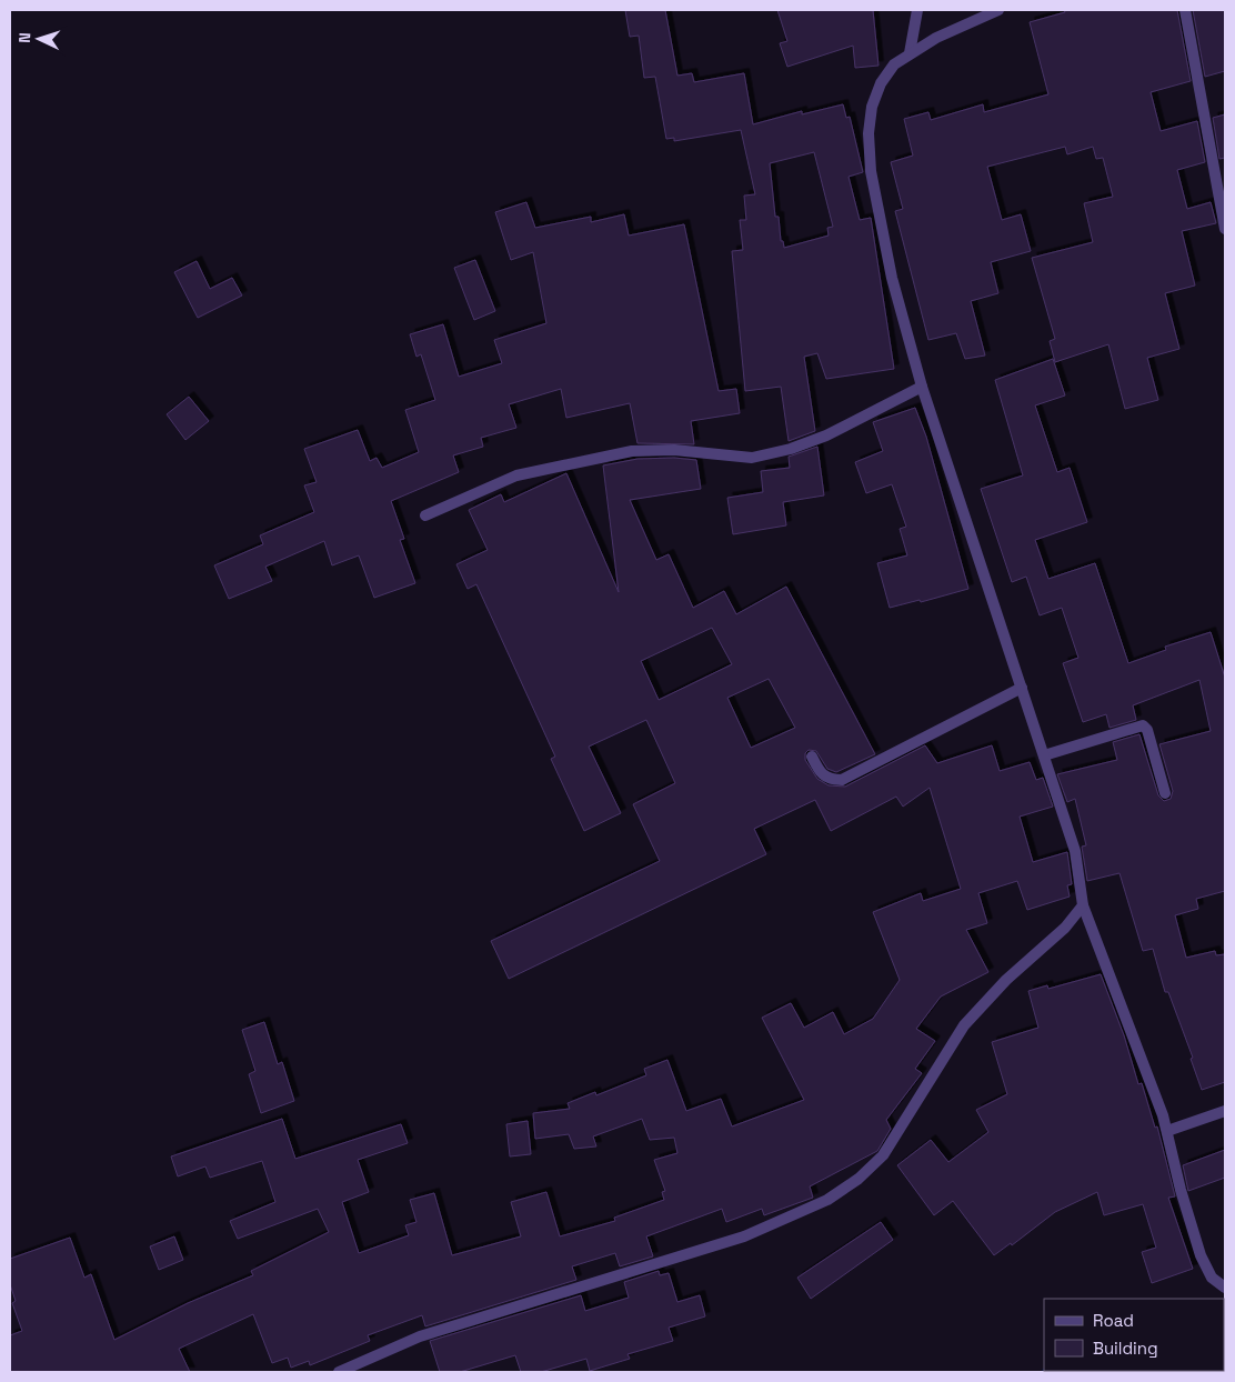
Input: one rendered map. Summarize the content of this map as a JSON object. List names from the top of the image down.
{
  "legend": ["Road", "Building"],
  "north": "left"
}
